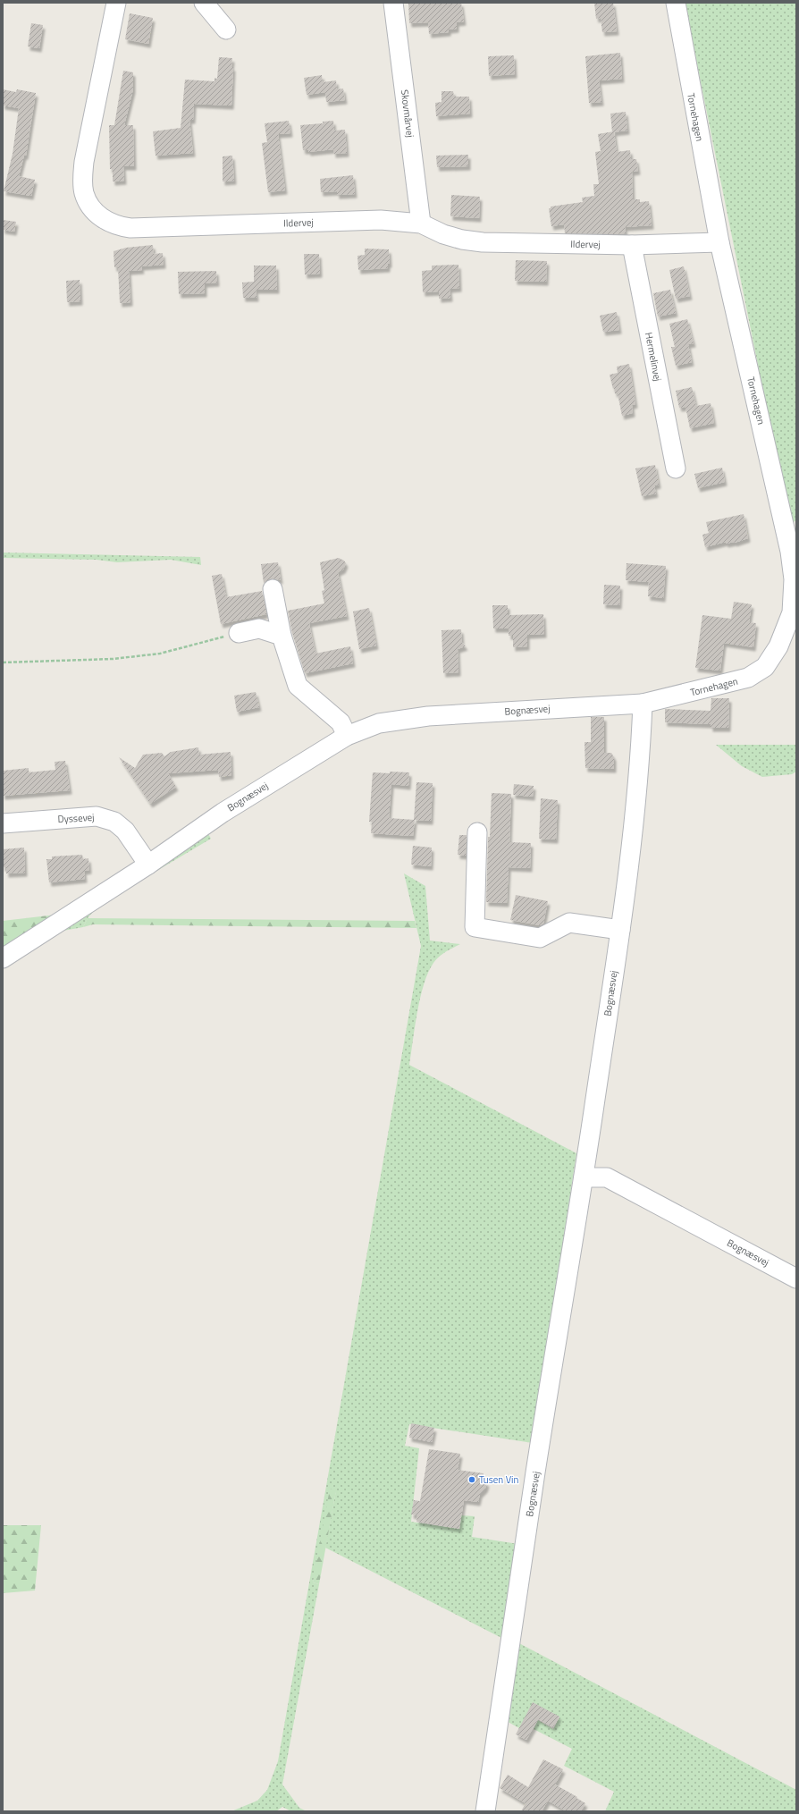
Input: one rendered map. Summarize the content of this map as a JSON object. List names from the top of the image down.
{
  "streets": {
    "street": [
      "Skovmårvej",
      "Tornehagen",
      "Ildervej",
      "Hermelinvej",
      "Bognæsvej",
      "Dyssevej"
    ]
  },
  "crossings": [
    ["Skovmårvej", "Ildervej"],
    ["Tornehagen", "Ildervej"],
    ["Tornehagen", "Bognæsvej"],
    ["Ildervej", "Hermelinvej"],
    ["Bognæsvej", "Dyssevej"]
  ],
  "places": ["Tusen Vin"]
}
